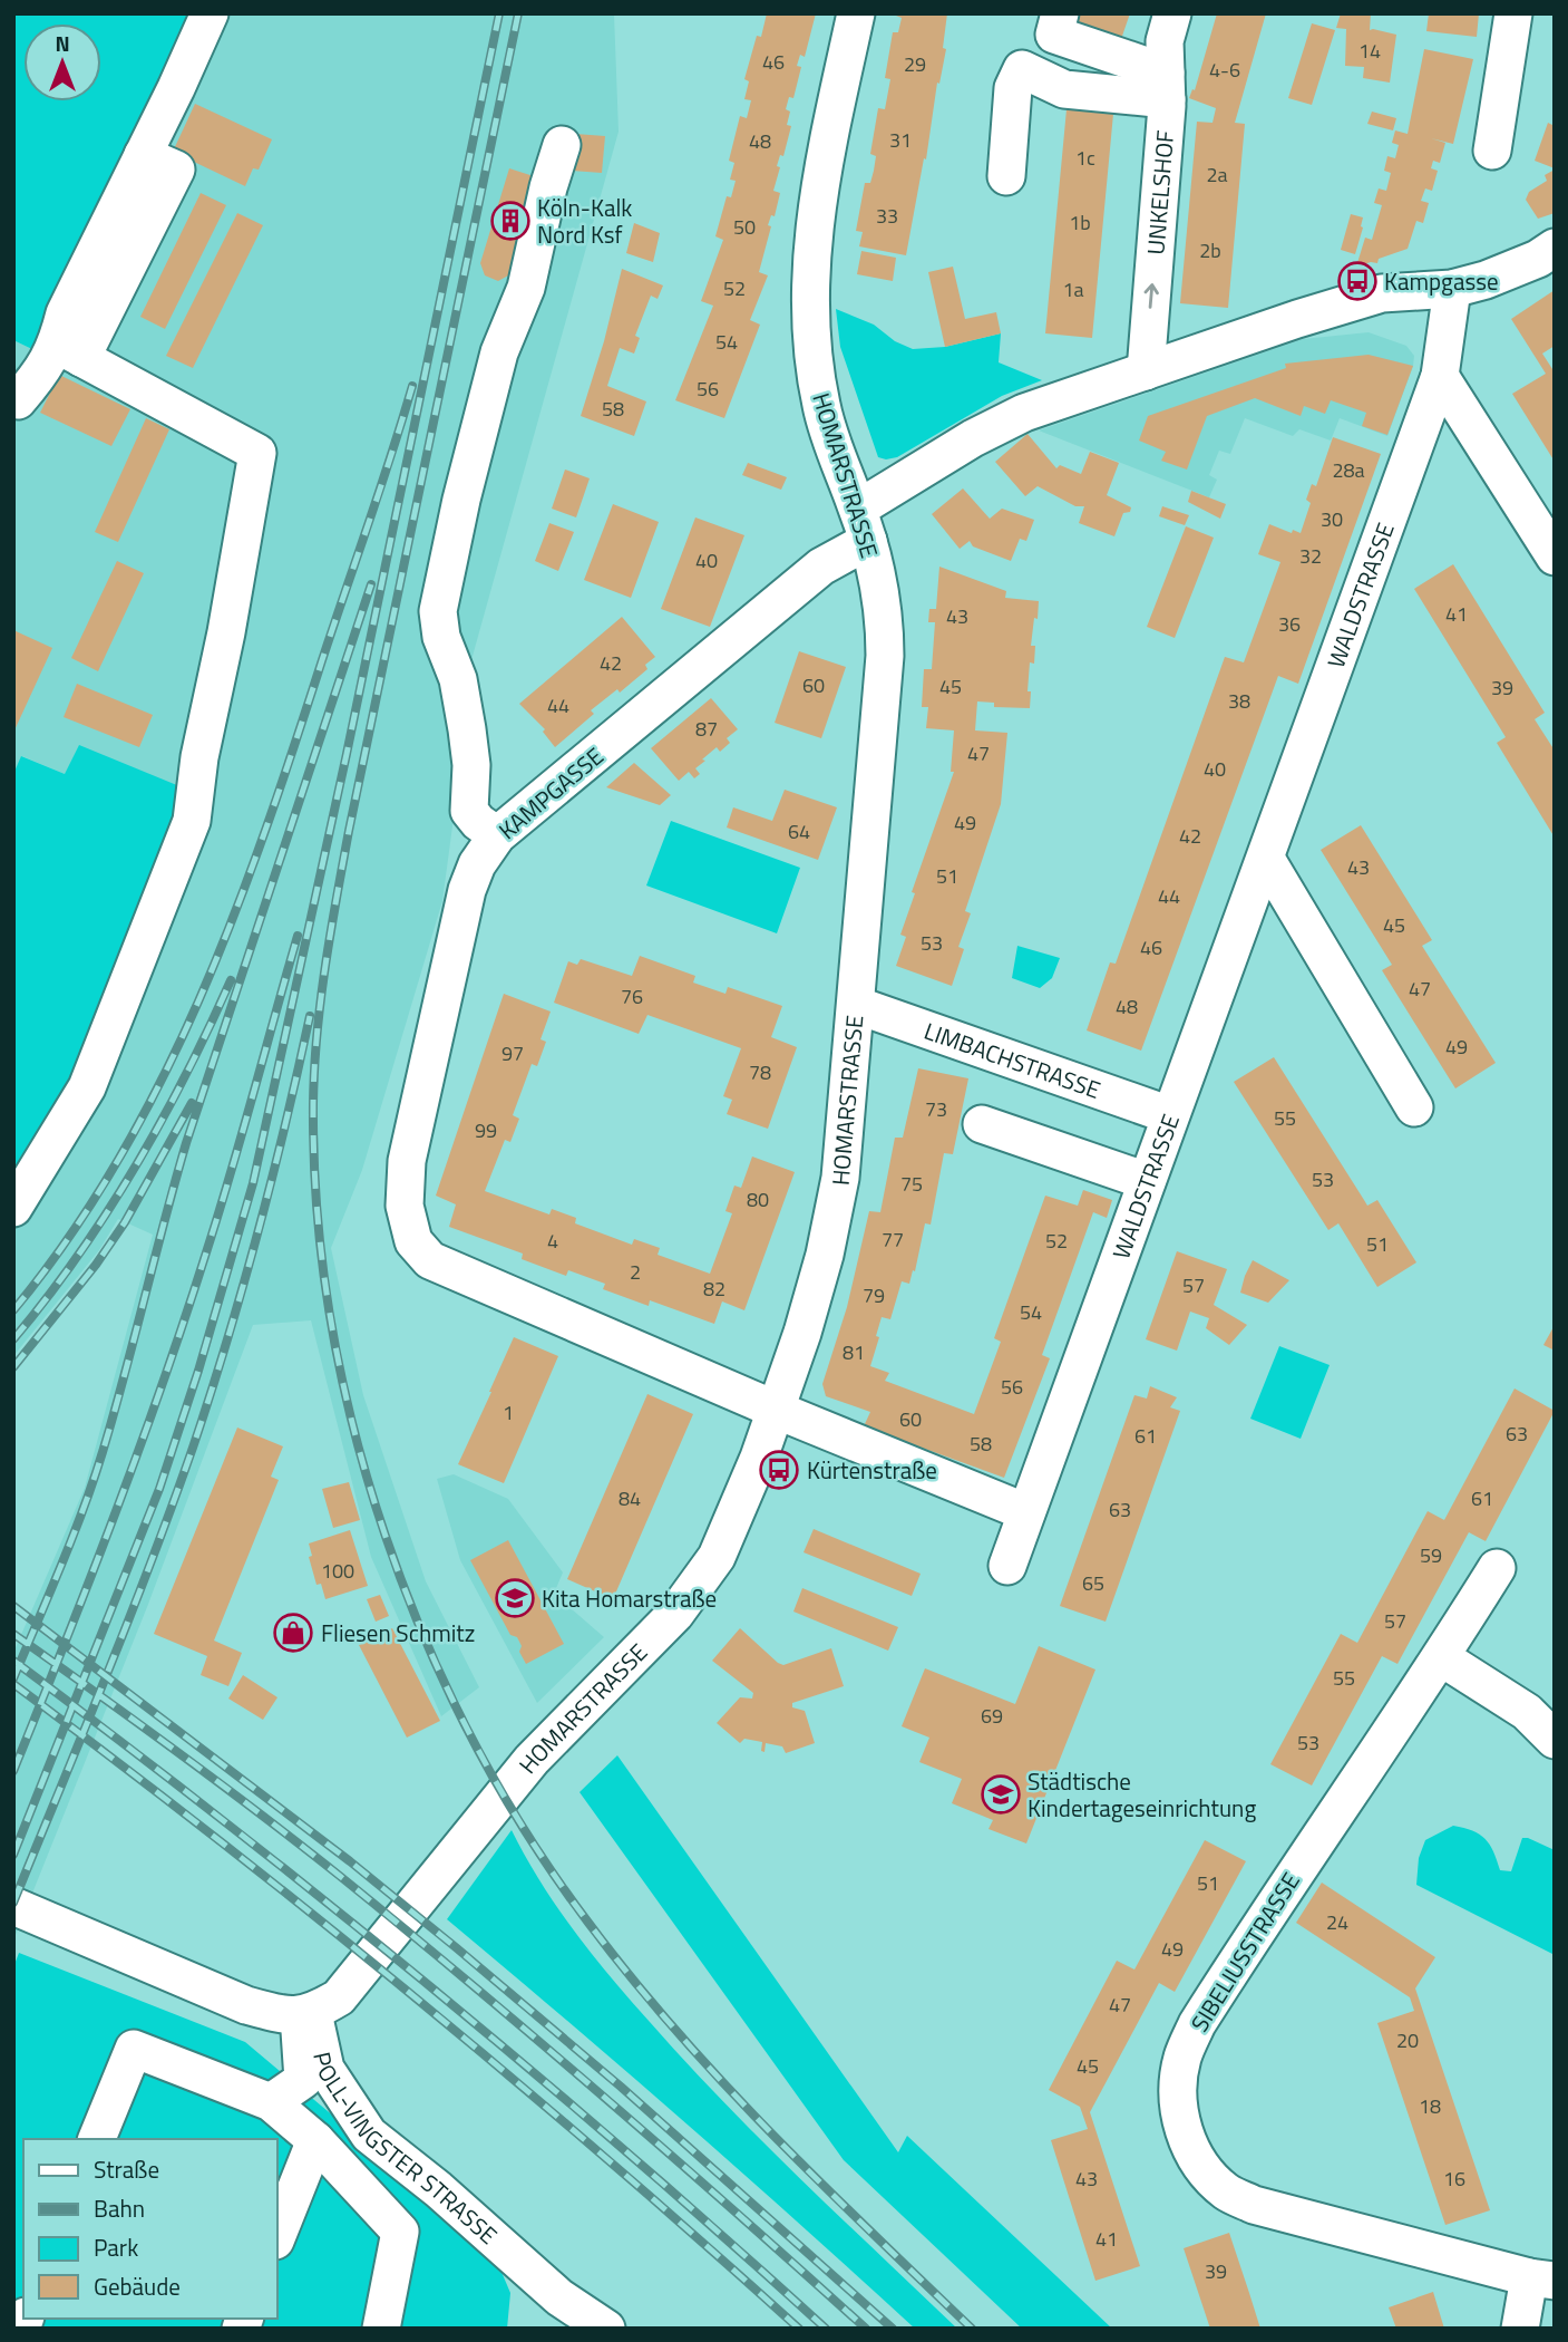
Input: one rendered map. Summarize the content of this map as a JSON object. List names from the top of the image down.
{
  "streets": {
    "street": [
      "UNKELSHOF",
      "HOMARSTRASSE",
      "WALDSTRASSE",
      "KAMPGASSE",
      "LIMBACHSTRASSE",
      "SIBELIUSSTRASSE",
      "POLL-VINGSTER STRASSE"
    ]
  },
  "crossings": [
    ["UNKELSHOF", "KAMPGASSE"],
    ["HOMARSTRASSE", "KAMPGASSE"],
    ["HOMARSTRASSE", "LIMBACHSTRASSE"],
    ["HOMARSTRASSE", "POLL-VINGSTER STRASSE"],
    ["WALDSTRASSE", "KAMPGASSE"],
    ["WALDSTRASSE", "LIMBACHSTRASSE"]
  ],
  "one_way": ["UNKELSHOF"],
  "places": {
    "building": ["Köln-Kalk Nord Ksf"],
    "bus stop": ["Kampgasse", "Kürtenstraße"],
    "school or university": ["Kita Homarstraße", "Städtische Kindertageseinrichtung"],
    "shop": ["Fliesen Schmitz"]
  },
  "house_numbers": [
    "14",
    "46",
    "29",
    "4-6",
    "31",
    "48",
    "1c",
    "2a",
    "33",
    "1b",
    "50",
    "2b",
    "52",
    "1a",
    "54",
    "56",
    "58",
    "28a",
    "30",
    "32",
    "40",
    "41",
    "43",
    "36",
    "42",
    "60",
    "45",
    "39",
    "38",
    "44",
    "87",
    "47",
    "40",
    "49",
    "64",
    "42",
    "43",
    "51",
    "44",
    "45",
    "53",
    "46",
    "47",
    "76",
    "48",
    "49",
    "97",
    "78",
    "73",
    "55",
    "99",
    "53",
    "75",
    "80",
    "77",
    "4",
    "52",
    "51",
    "2",
    "57",
    "82",
    "79",
    "54",
    "81",
    "56",
    "1",
    "60",
    "63",
    "61",
    "58",
    "84",
    "61",
    "63",
    "59",
    "100",
    "65",
    "57",
    "55",
    "69",
    "53",
    "51",
    "24",
    "49",
    "47",
    "20",
    "45",
    "18",
    "43",
    "16",
    "41",
    "39"
  ],
  "legend": [
    "Straße",
    "Bahn",
    "Park",
    "Gebäude"
  ],
  "north": "top"
}
